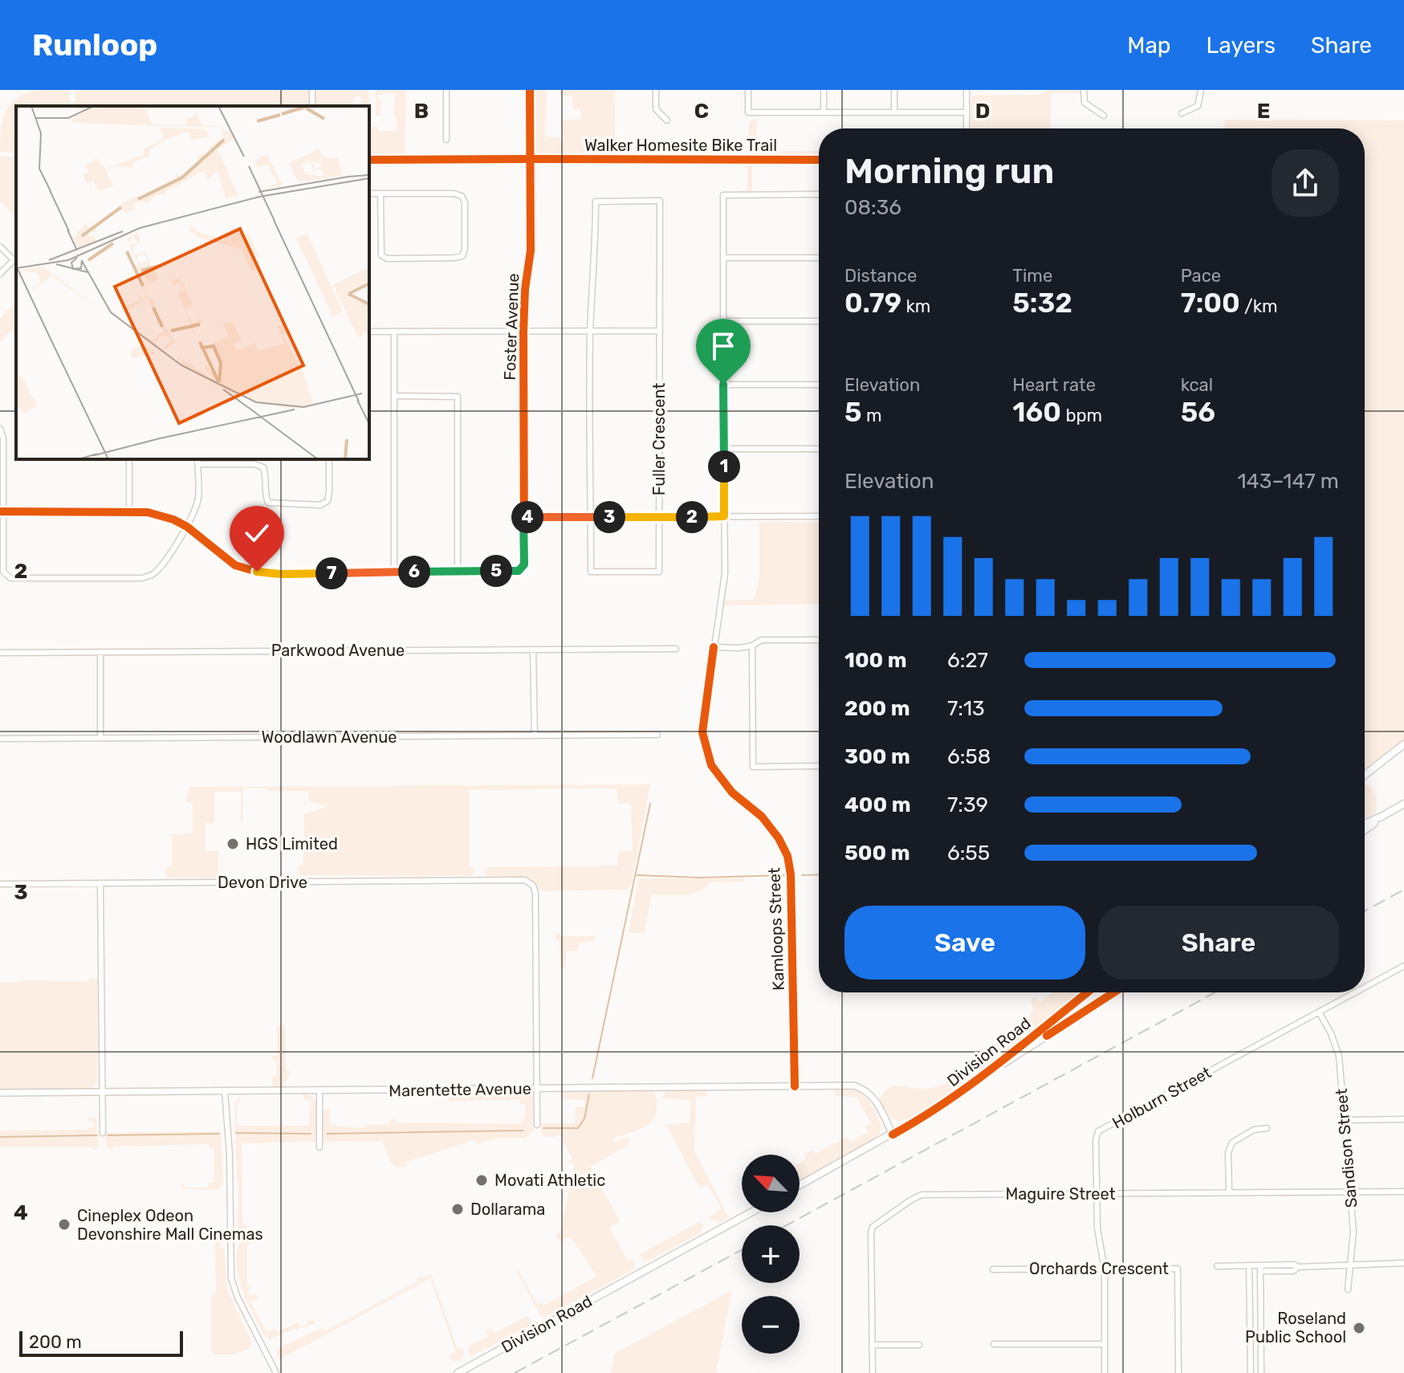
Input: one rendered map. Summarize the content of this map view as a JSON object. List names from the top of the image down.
{
  "streets": {
    "main road": ["Division Road"],
    "street": [
      "Foster Avenue",
      "Fuller Crescent",
      "Parkwood Avenue",
      "Woodlawn Avenue",
      "Devon Drive",
      "Kamloops Street",
      "Marentette Avenue",
      "Holburn Street",
      "Sandison Street",
      "Maguire Street",
      "Orchards Crescent"
    ],
    "cycle path": ["Walker Homesite Bike Trail"]
  },
  "crossings": [
    ["Devon Drive", "Marentette Avenue"],
    ["Kamloops Street", "Marentette Avenue"],
    ["Division Road", "Marentette Avenue"],
    ["Holburn Street", "Sandison Street"],
    ["Holburn Street", "Maguire Street"],
    ["Holburn Street", "Orchards Crescent"],
    ["Sandison Street", "Maguire Street"]
  ],
  "places": [
    "HGS Limited",
    "Movati Athletic",
    "Dollarama",
    "Cineplex Odeon Devonshire Mall Cinemas",
    "Roseland Public School"
  ],
  "scale_bar": "200 m",
  "north": "top left",
  "page": {
    "header": "Runloop",
    "nav": ["Map", "Layers", "Share"],
    "heading": ["Morning run", "08:36"],
    "stats": [
      ["Distance", "0.79 km"],
      ["Time", "5:32"],
      ["Pace", "7:00 /km"],
      ["Elevation", "5 m"],
      ["Heart rate", "160 bpm"],
      ["kcal", "56"]
    ],
    "pins": [
      "1",
      "2",
      "3",
      "4",
      "5",
      "6",
      "7"
    ],
    "chart": ["Elevation", "143–147 m"],
    "list": [
      {
        "name": "100 m",
        "note": "6:27"
      },
      {
        "name": "200 m",
        "note": "7:13"
      },
      {
        "name": "300 m",
        "note": "6:58"
      },
      {
        "name": "400 m",
        "note": "7:39"
      },
      {
        "name": "500 m",
        "note": "6:55"
      }
    ],
    "buttons": ["Save", "Share"],
    "map_buttons": ["+", "−"],
    "scale": "200 m"
  },
  "grid": {
    "columns": [
      "B",
      "C",
      "D",
      "E"
    ],
    "rows": ["2", "3", "4"]
  }
}
